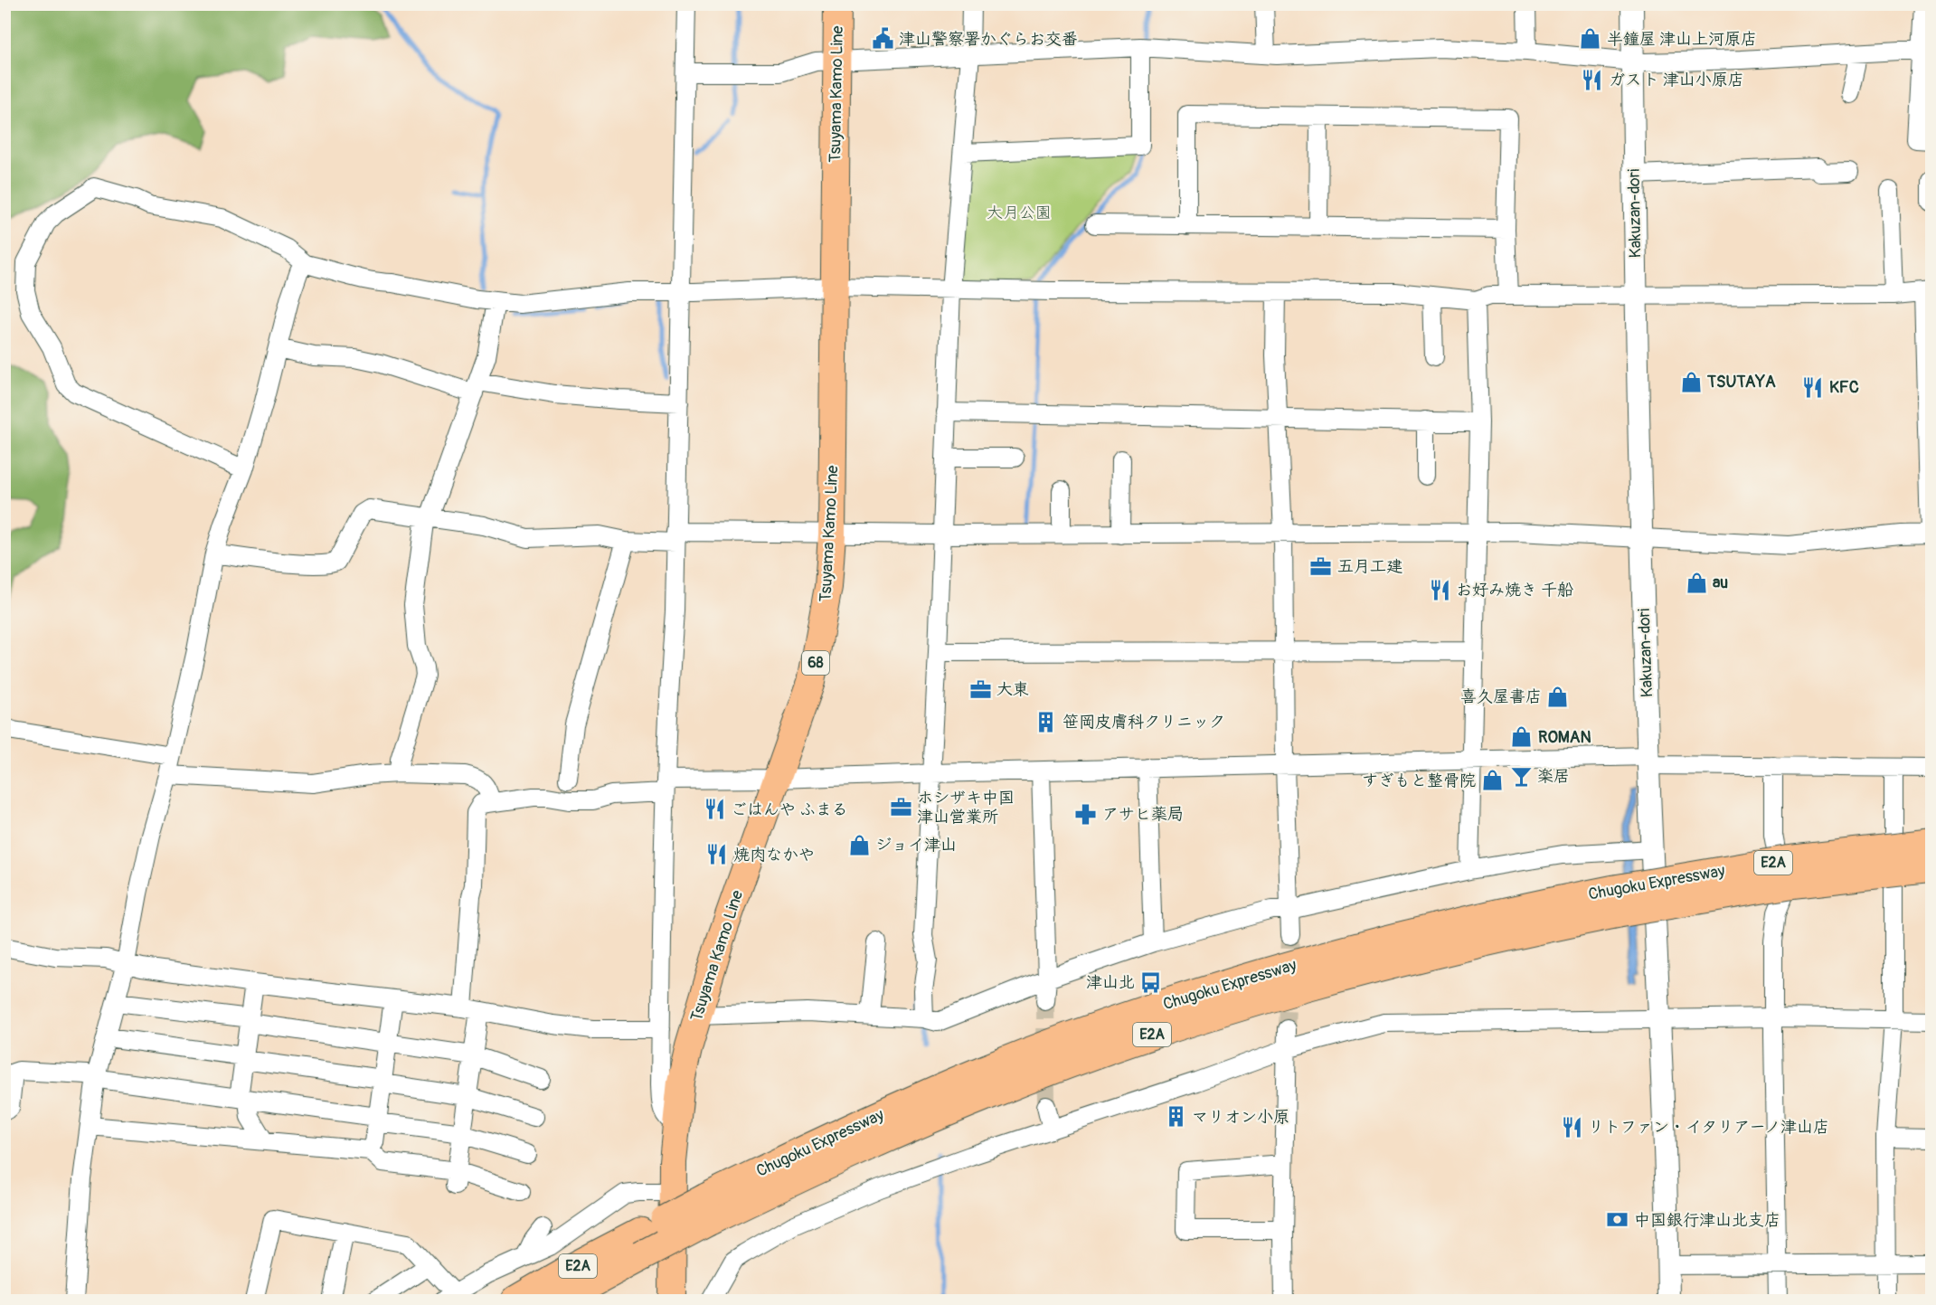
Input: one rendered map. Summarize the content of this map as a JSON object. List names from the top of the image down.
{
  "streets": {
    "highway": ["E2A", "Chugoku Expressway"],
    "main road": ["Tsuyama Kamo Line", "68"],
    "street": ["Kakuzan-dori"]
  },
  "parks": ["大月公園"],
  "places": {
    "public building": ["津山警察署かぐらお交番"],
    "shop": [
      "半鐘屋 津山上河原店",
      "TSUTAYA",
      "au",
      "喜久屋書店",
      "ROMAN",
      "すぎもと整骨院",
      "ジョイ津山"
    ],
    "restaurant": [
      "ガスト 津山小原店",
      "KFC",
      "お好み焼き 千船",
      "ごはんや ふまる",
      "焼肉なかや",
      "リトファン・イタリアーノ津山店"
    ],
    "office": ["五月工建", "大東", "ホシザキ中国 津山営業所"],
    "building": ["笹岡皮膚科クリニック", "マリオン小原"],
    "bar": ["楽居"],
    "pharmacy": ["アサヒ薬局"],
    "bus stop": ["津山北"],
    "bank": ["中国銀行津山北支店"]
  }
}
